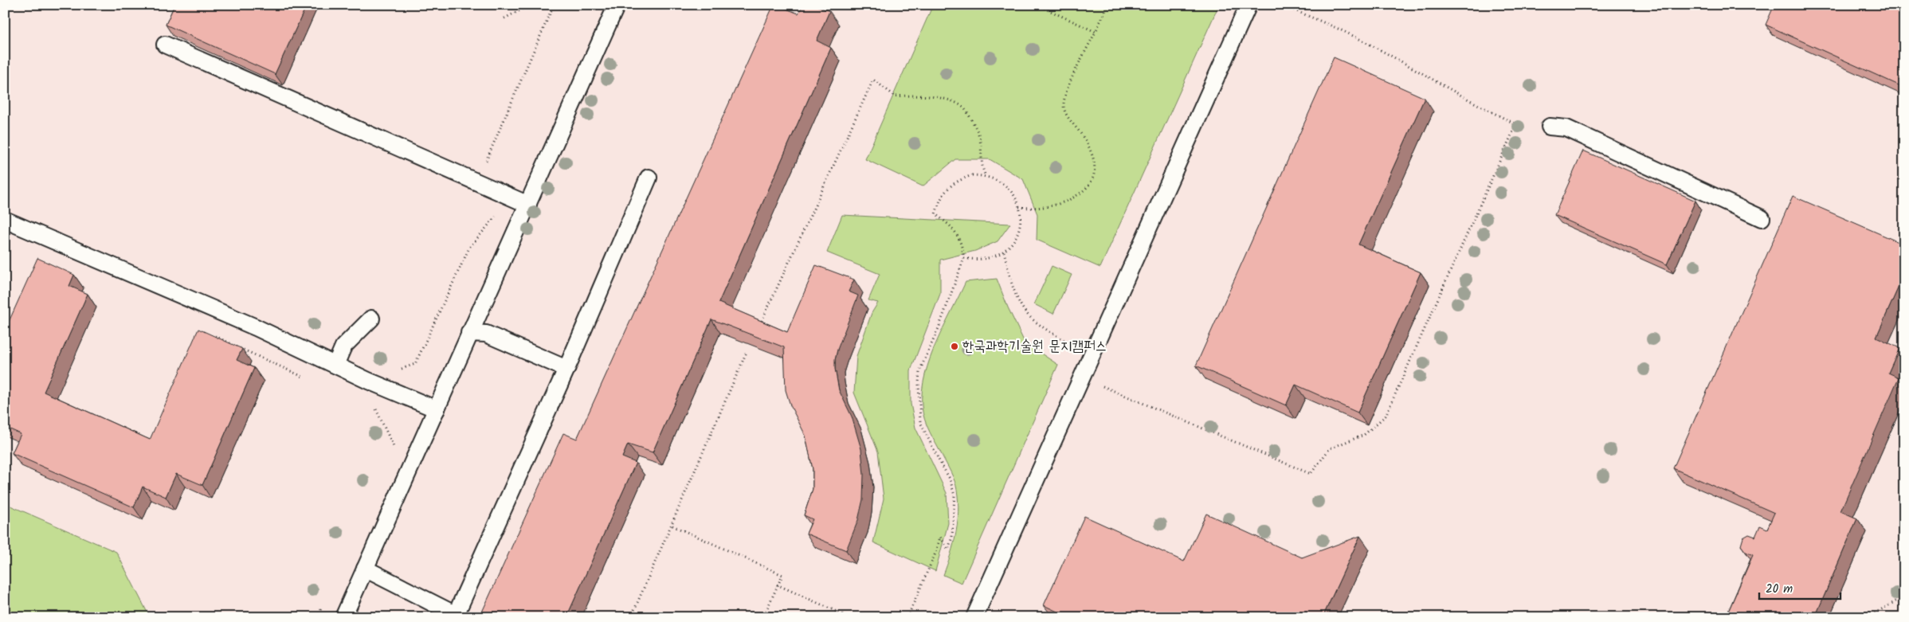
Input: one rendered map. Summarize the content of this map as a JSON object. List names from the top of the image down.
{
  "places": ["한국과학기술원 문지캠퍼스"],
  "scale_bar": "20 m"
}
